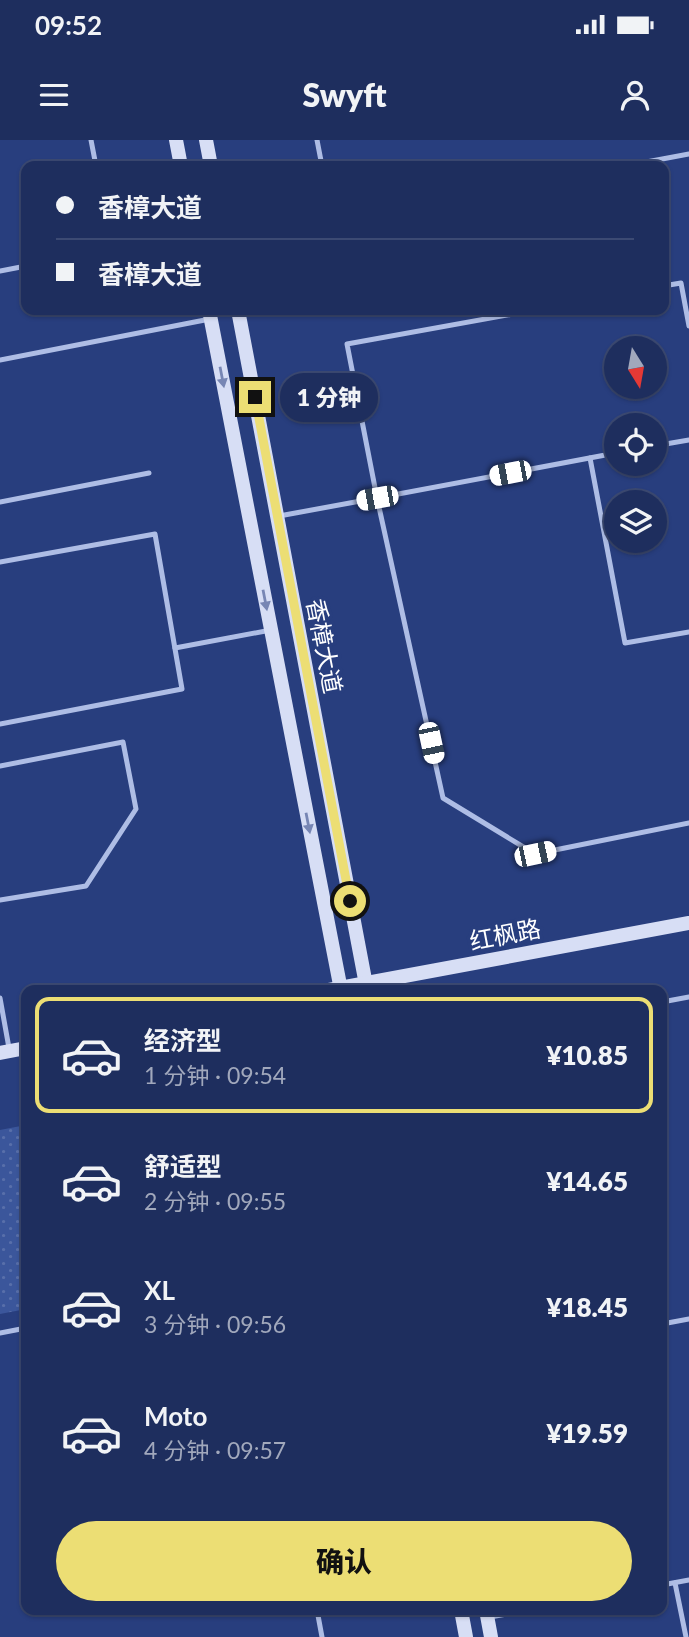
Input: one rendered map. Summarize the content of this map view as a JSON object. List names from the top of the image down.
{
  "streets": {
    "main road": ["香樟大道", "红枫路"]
  },
  "north": "bottom",
  "page": {
    "status": "09:52",
    "header": "Swyft",
    "banner": ["香樟大道", "香樟大道"],
    "bubble": "1 分钟",
    "list": [
      {
        "name": "经济型",
        "note": "1 分钟 · 09:54",
        "value": "¥10.85"
      },
      {
        "name": "舒适型",
        "note": "2 分钟 · 09:55",
        "value": "¥14.65"
      },
      {
        "name": "XL",
        "note": "3 分钟 · 09:56",
        "value": "¥18.45"
      },
      {
        "name": "Moto",
        "note": "4 分钟 · 09:57",
        "value": "¥19.59"
      }
    ],
    "buttons": "确认"
  }
}
